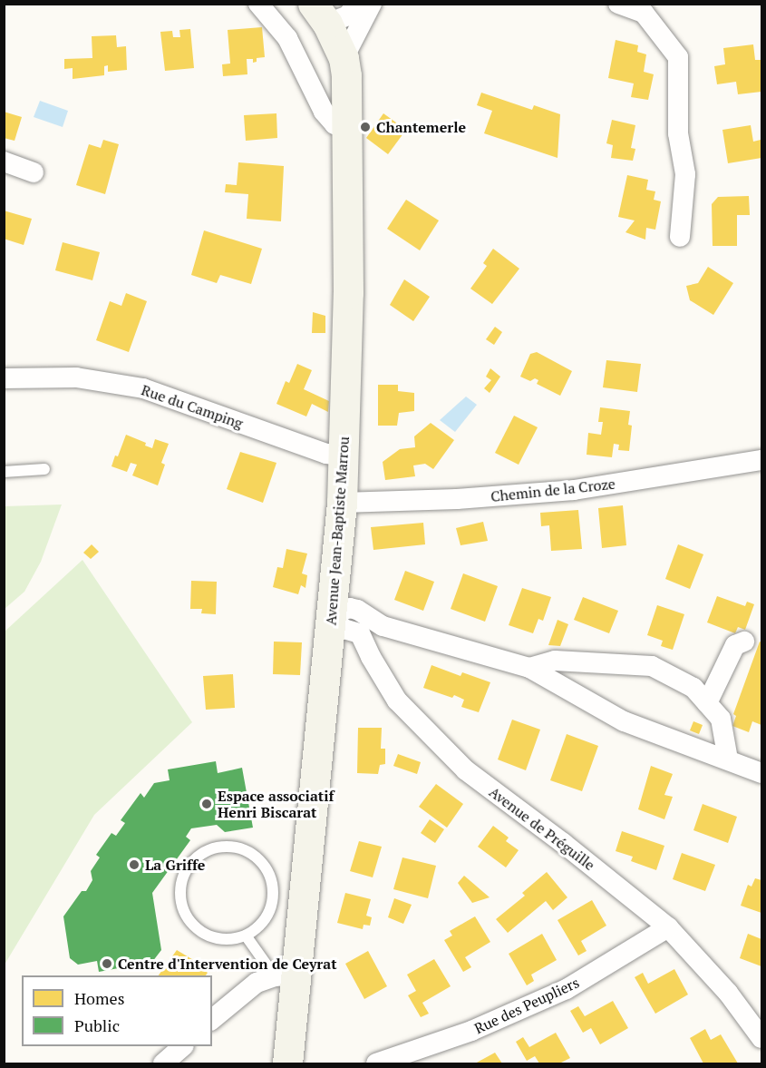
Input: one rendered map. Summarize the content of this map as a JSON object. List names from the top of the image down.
{
  "streets": {
    "main road": ["Avenue Jean-Baptiste Marrou"],
    "street": [
      "Rue du Camping",
      "Chemin de la Croze",
      "Avenue de Préguille",
      "Rue des Peupliers"
    ]
  },
  "crossings": [
    ["Rue du Camping", "Avenue Jean-Baptiste Marrou"],
    ["Chemin de la Croze", "Avenue Jean-Baptiste Marrou"],
    ["Avenue de Préguille", "Rue des Peupliers"]
  ],
  "places": [
    "Chantemerle",
    "Espace associatif Henri Biscarat",
    "La Griffe",
    "Centre d'Intervention de Ceyrat"
  ],
  "legend": ["Homes", "Public"]
}
